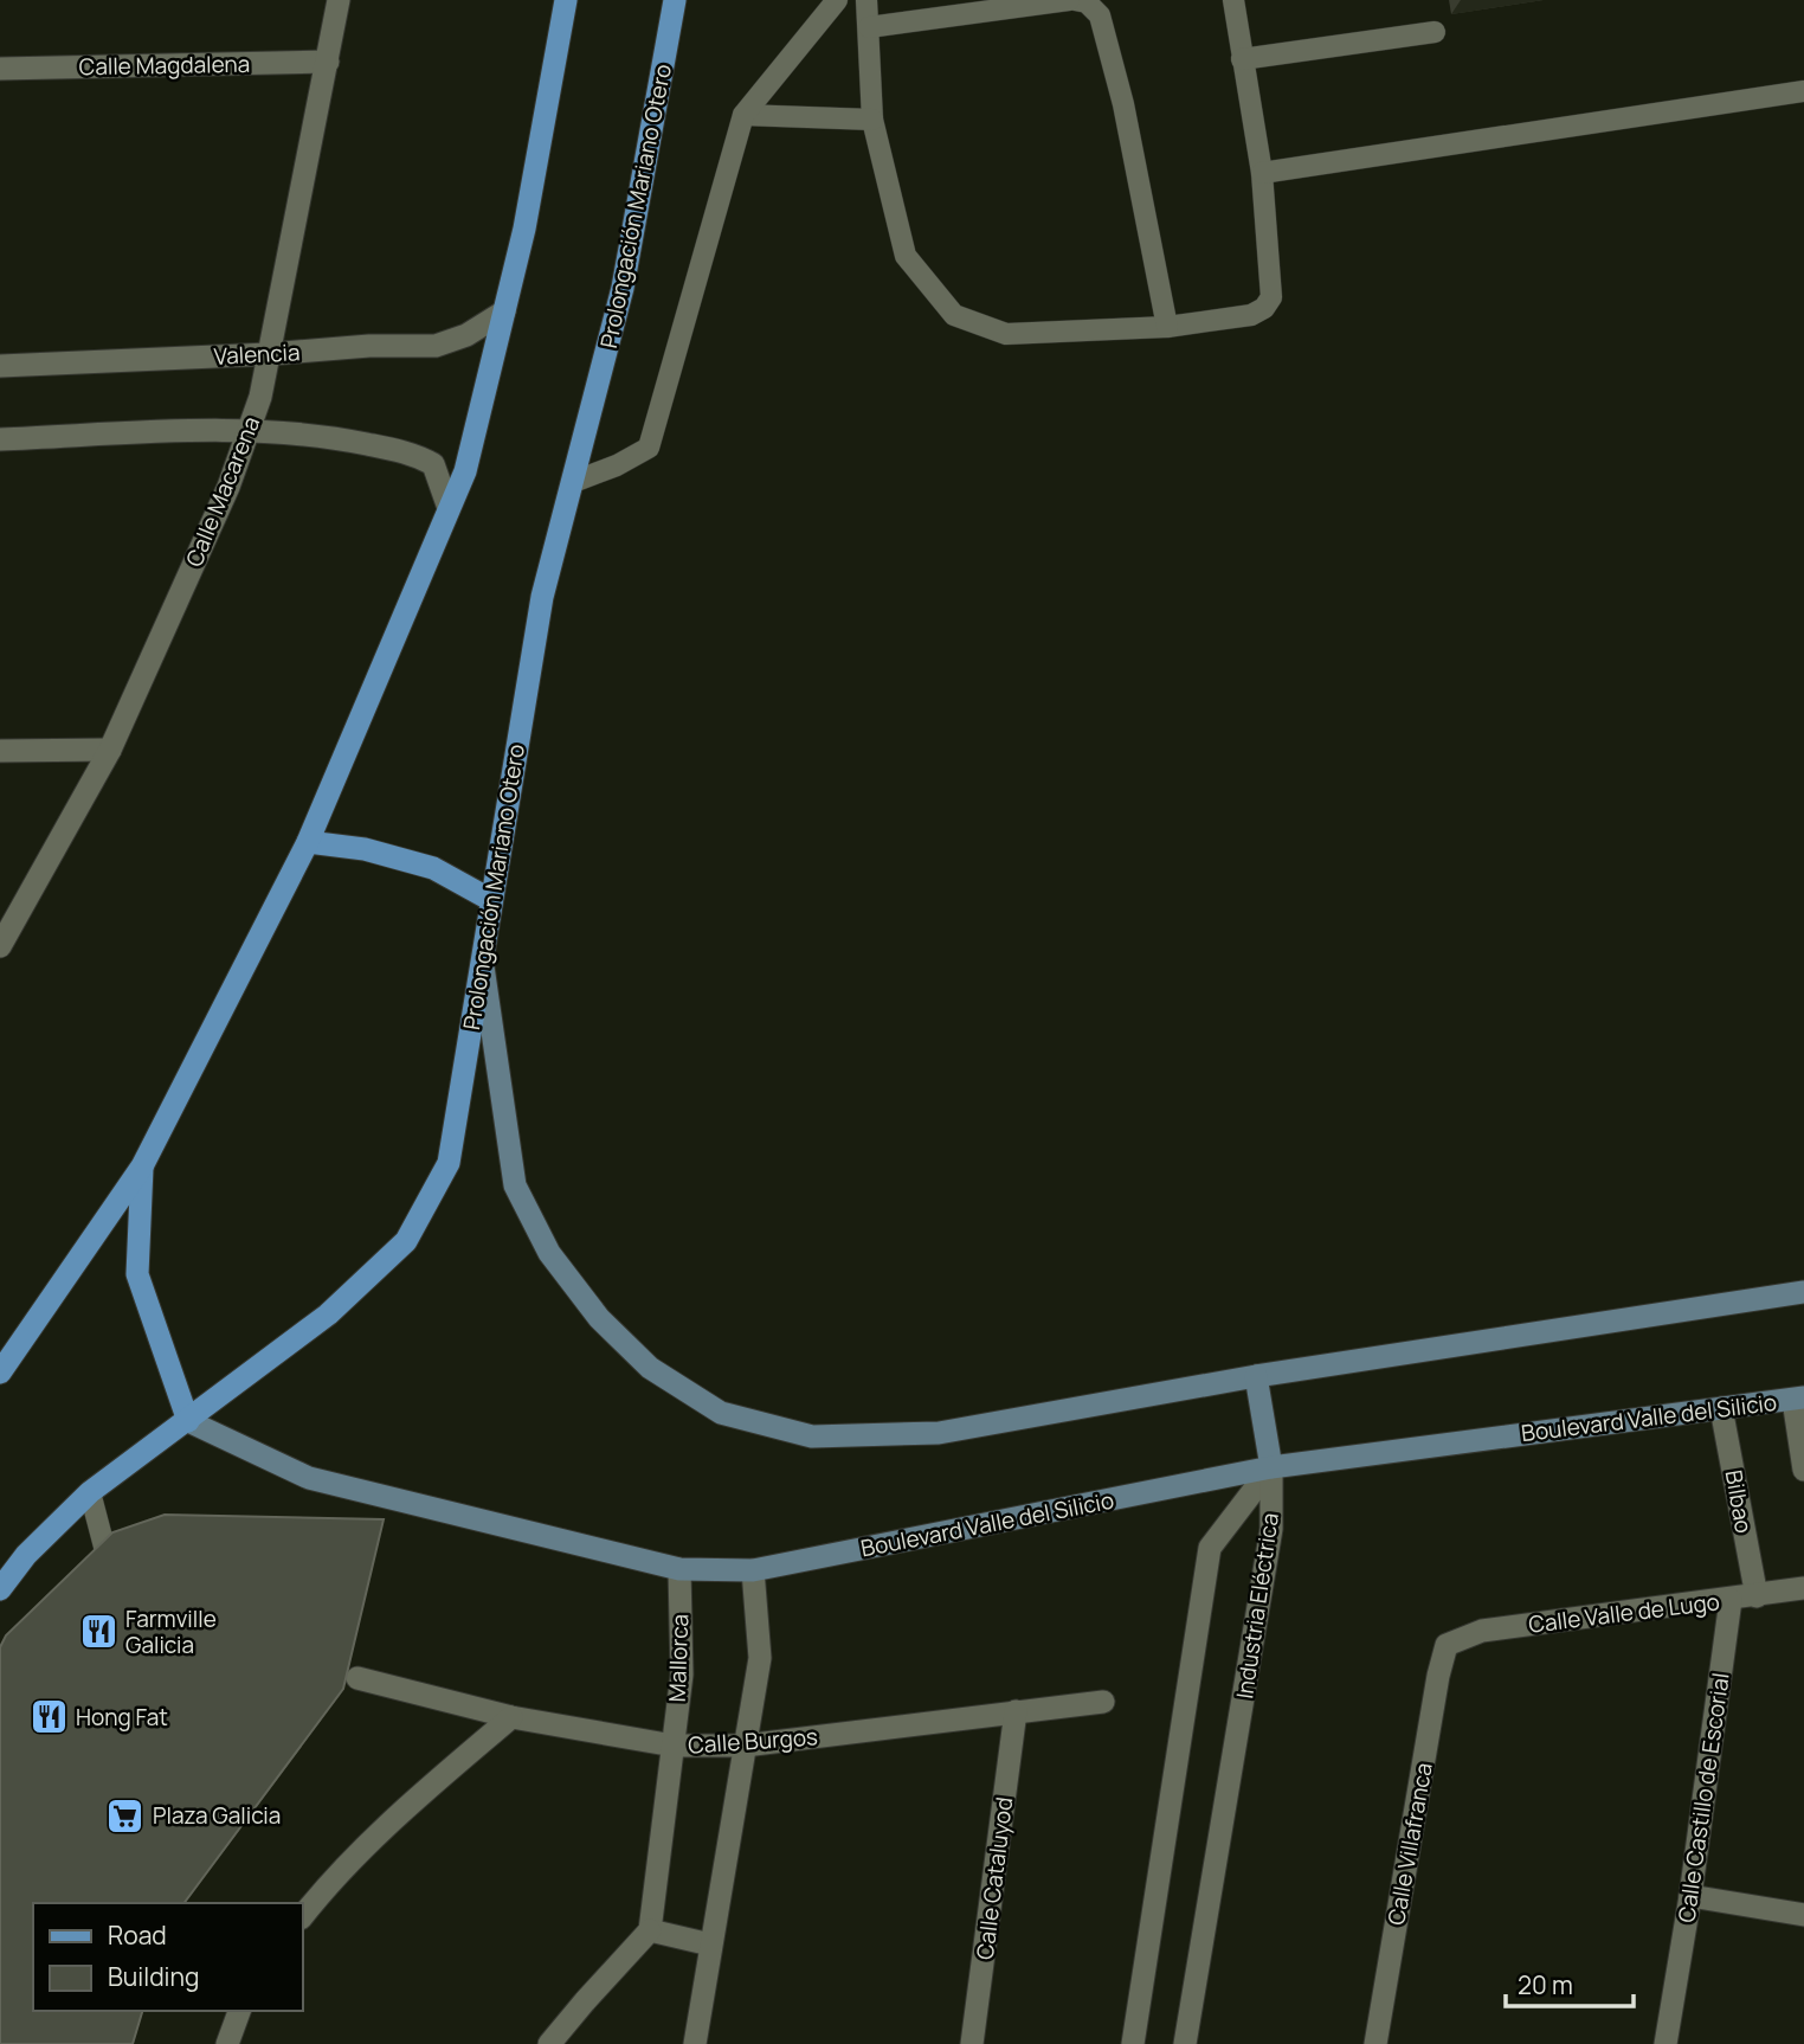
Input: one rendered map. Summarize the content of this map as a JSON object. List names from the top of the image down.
{
  "streets": {
    "main road": ["Prolongación Mariano Otero", "Boulevard Valle del Silicio"],
    "street": [
      "Calle Magdalena",
      "Valencia",
      "Calle Macarena",
      "Bilbao",
      "Industria Eléctrica",
      "Calle Valle de Lugo",
      "Mallorca",
      "Calle Burgos",
      "Calle Castillo de Escorial",
      "Calle Villafranca",
      "Calle Cataluyod"
    ]
  },
  "crossings": [
    ["Calle Magdalena", "Calle Macarena"],
    ["Prolongación Mariano Otero", "Boulevard Valle del Silicio"],
    ["Valencia", "Calle Macarena"],
    ["Boulevard Valle del Silicio", "Bilbao"],
    ["Boulevard Valle del Silicio", "Industria Eléctrica"],
    ["Boulevard Valle del Silicio", "Mallorca"],
    ["Bilbao", "Calle Valle de Lugo"],
    ["Calle Valle de Lugo", "Calle Castillo de Escorial"],
    ["Calle Valle de Lugo", "Calle Villafranca"],
    ["Mallorca", "Calle Burgos"],
    ["Calle Burgos", "Calle Cataluyod"]
  ],
  "places": {
    "restaurant": ["Farmville Galicia", "Hong Fat"],
    "supermarket": ["Plaza Galicia"]
  },
  "legend": ["Road", "Building"],
  "scale_bar": "20 m"
}
